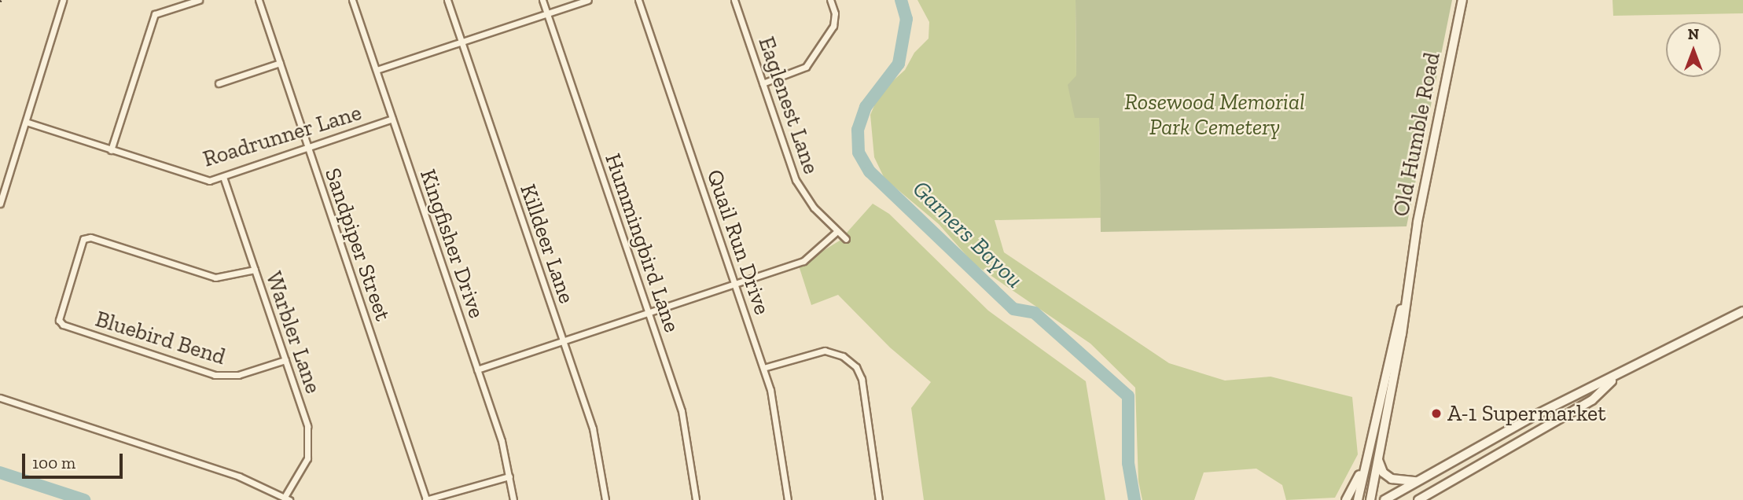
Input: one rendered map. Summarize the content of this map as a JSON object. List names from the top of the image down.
{
  "streets": {
    "main road": ["Old Humble Road"],
    "street": [
      "Eaglenest Lane",
      "Roadrunner Lane",
      "Quail Run Drive",
      "Hummingbird Lane",
      "Kingfisher Drive",
      "Killdeer Lane",
      "Sandpiper Street",
      "Warbler Lane",
      "Bluebird Bend"
    ]
  },
  "crossings": [
    ["Roadrunner Lane", "Kingfisher Drive"],
    ["Roadrunner Lane", "Sandpiper Street"],
    ["Roadrunner Lane", "Warbler Lane"],
    ["Warbler Lane", "Bluebird Bend"]
  ],
  "water": ["Garners Bayou"],
  "parks": ["Rosewood Memorial Park Cemetery"],
  "places": ["A-1 Supermarket"],
  "scale_bar": "100 m",
  "north": "top"
}
